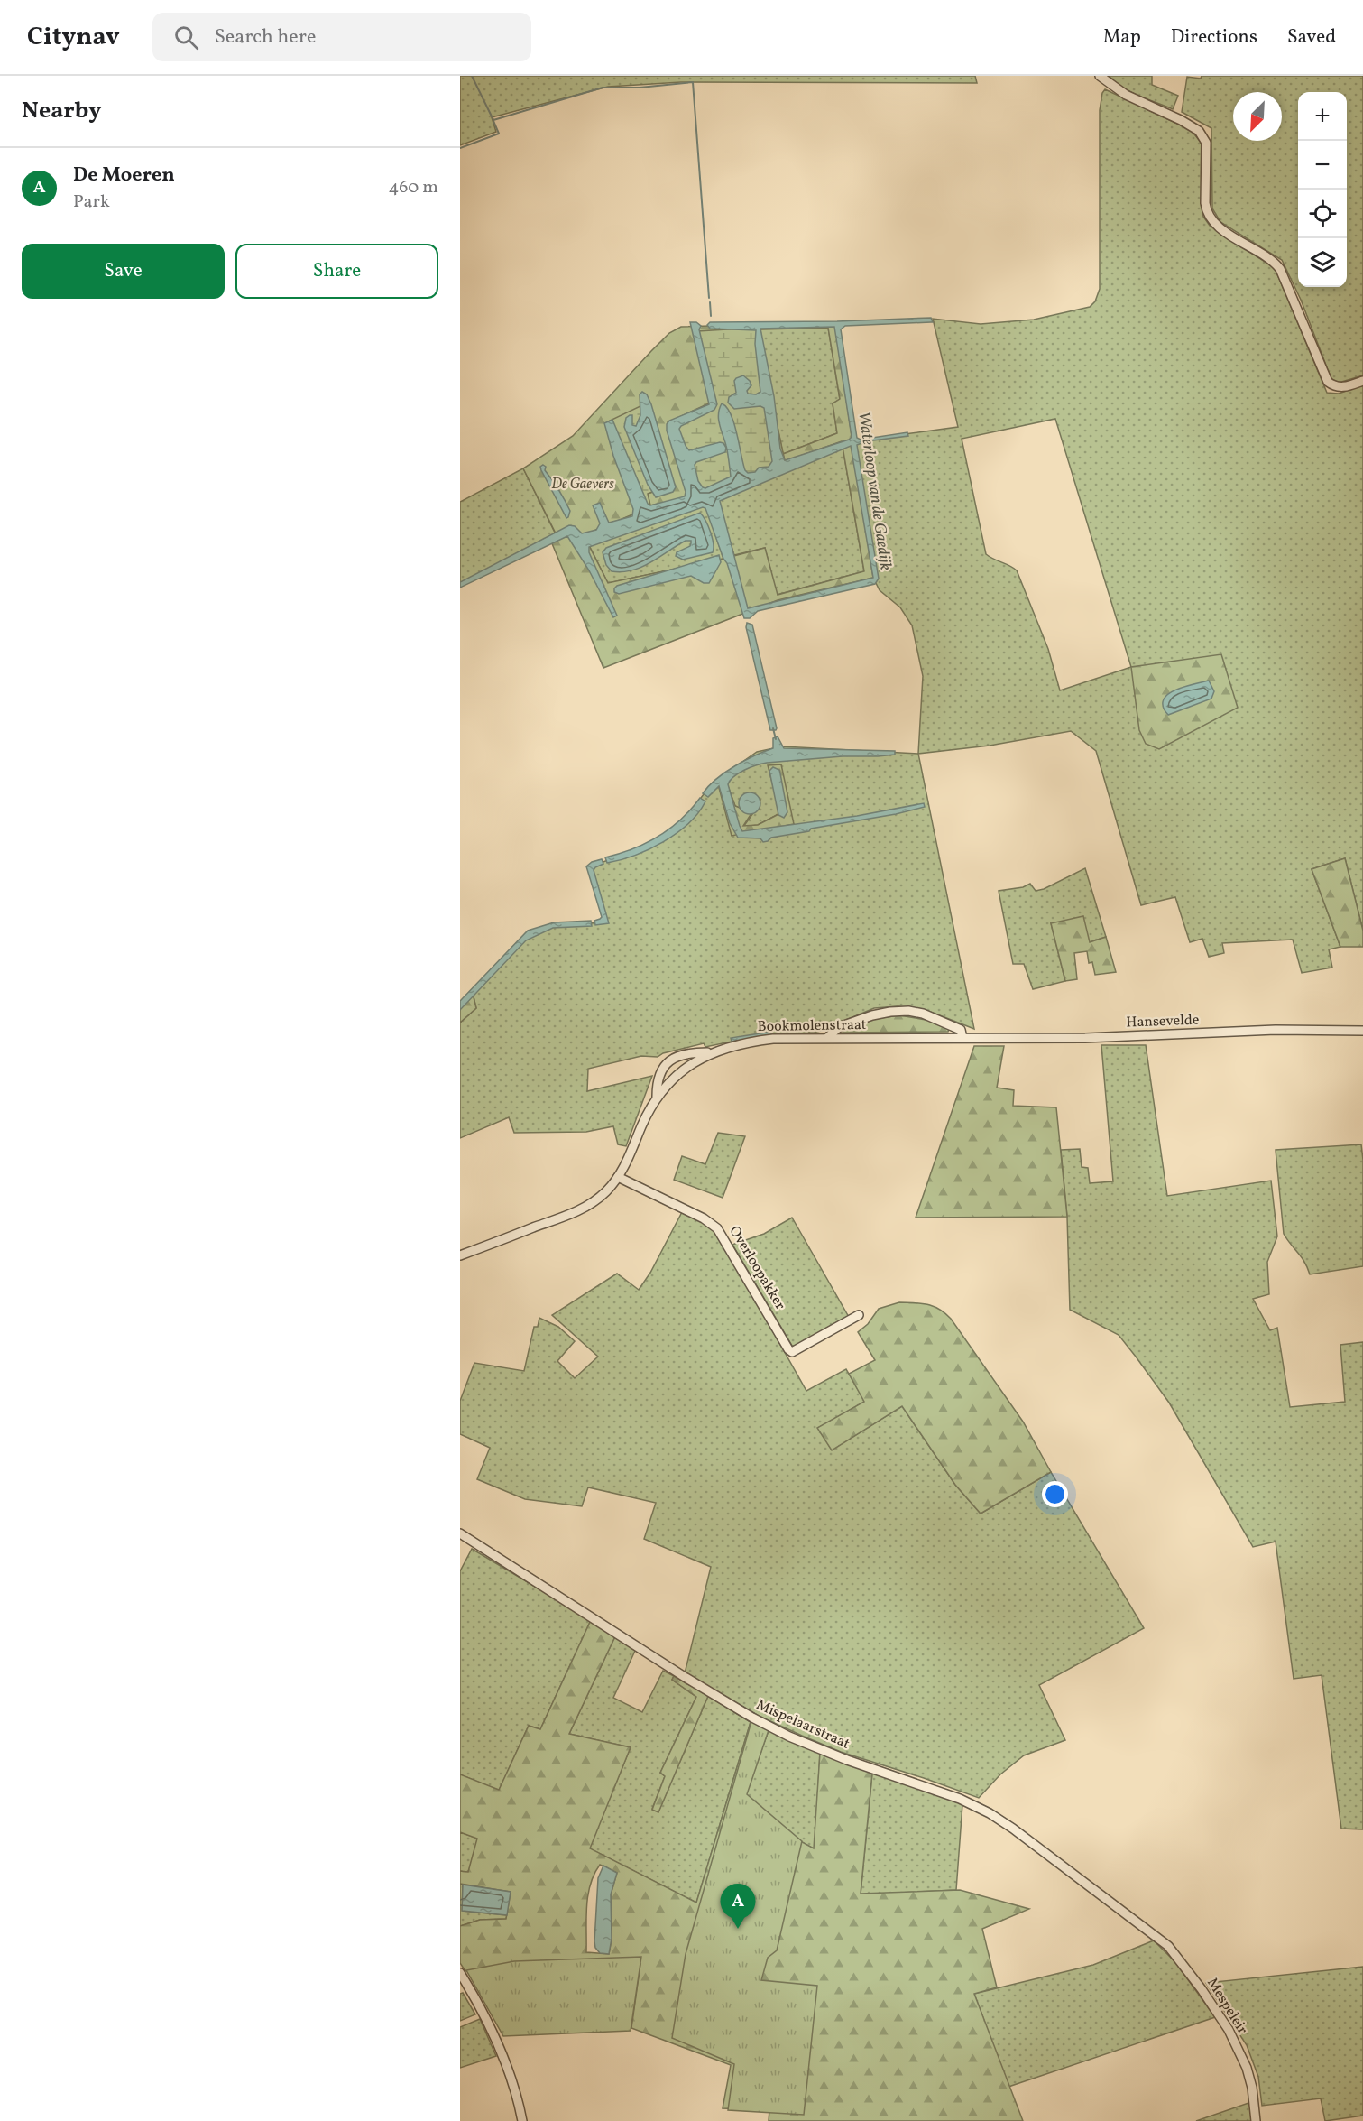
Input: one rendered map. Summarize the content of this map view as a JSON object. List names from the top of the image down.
{
  "streets": {
    "street": [
      "Hansevelde",
      "Bookmolenstraat",
      "Overloopakker",
      "Mispelaarstraat",
      "Mespeleir"
    ]
  },
  "crossings": [
    ["Hansevelde", "Bookmolenstraat"],
    ["Bookmolenstraat", "Overloopakker"],
    ["Mispelaarstraat", "Mespeleir"]
  ],
  "water": ["Waterloop van de Gaedijk"],
  "parks": ["De Gaevers"],
  "north": "bottom left",
  "page": {
    "header": "Citynav",
    "search": "Search here",
    "nav": ["Map", "Directions", "Saved"],
    "heading": "Nearby",
    "map_buttons": ["+", "−"],
    "list": [
      {
        "mark": "A",
        "name": "De Moeren",
        "note": "Park",
        "value": "460 m"
      }
    ],
    "buttons": ["Save", "Share"],
    "pins": "A"
  }
}
